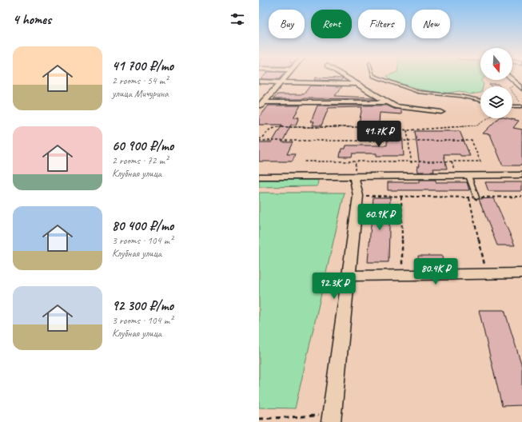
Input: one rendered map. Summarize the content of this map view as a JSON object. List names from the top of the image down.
{
  "north": "bottom",
  "page": {
    "heading": "4 homes",
    "chip": [
      "Buy",
      "Rent",
      "Filters",
      "New"
    ],
    "list": [
      {
        "name": "41 700 ₽/mo",
        "note": "2 rooms · 54 m² · улица Мичурина"
      },
      {
        "name": "60 900 ₽/mo",
        "note": "2 rooms · 72 m² · Клубная улица"
      },
      {
        "name": "80 400 ₽/mo",
        "note": "3 rooms · 104 m² · Клубная улица"
      },
      {
        "name": "92 300 ₽/mo",
        "note": "3 rooms · 104 m² · Клубная улица"
      }
    ],
    "price": [
      "41.7K ₽",
      "60.9K ₽",
      "80.4K ₽",
      "92.3K ₽"
    ]
  }
}
